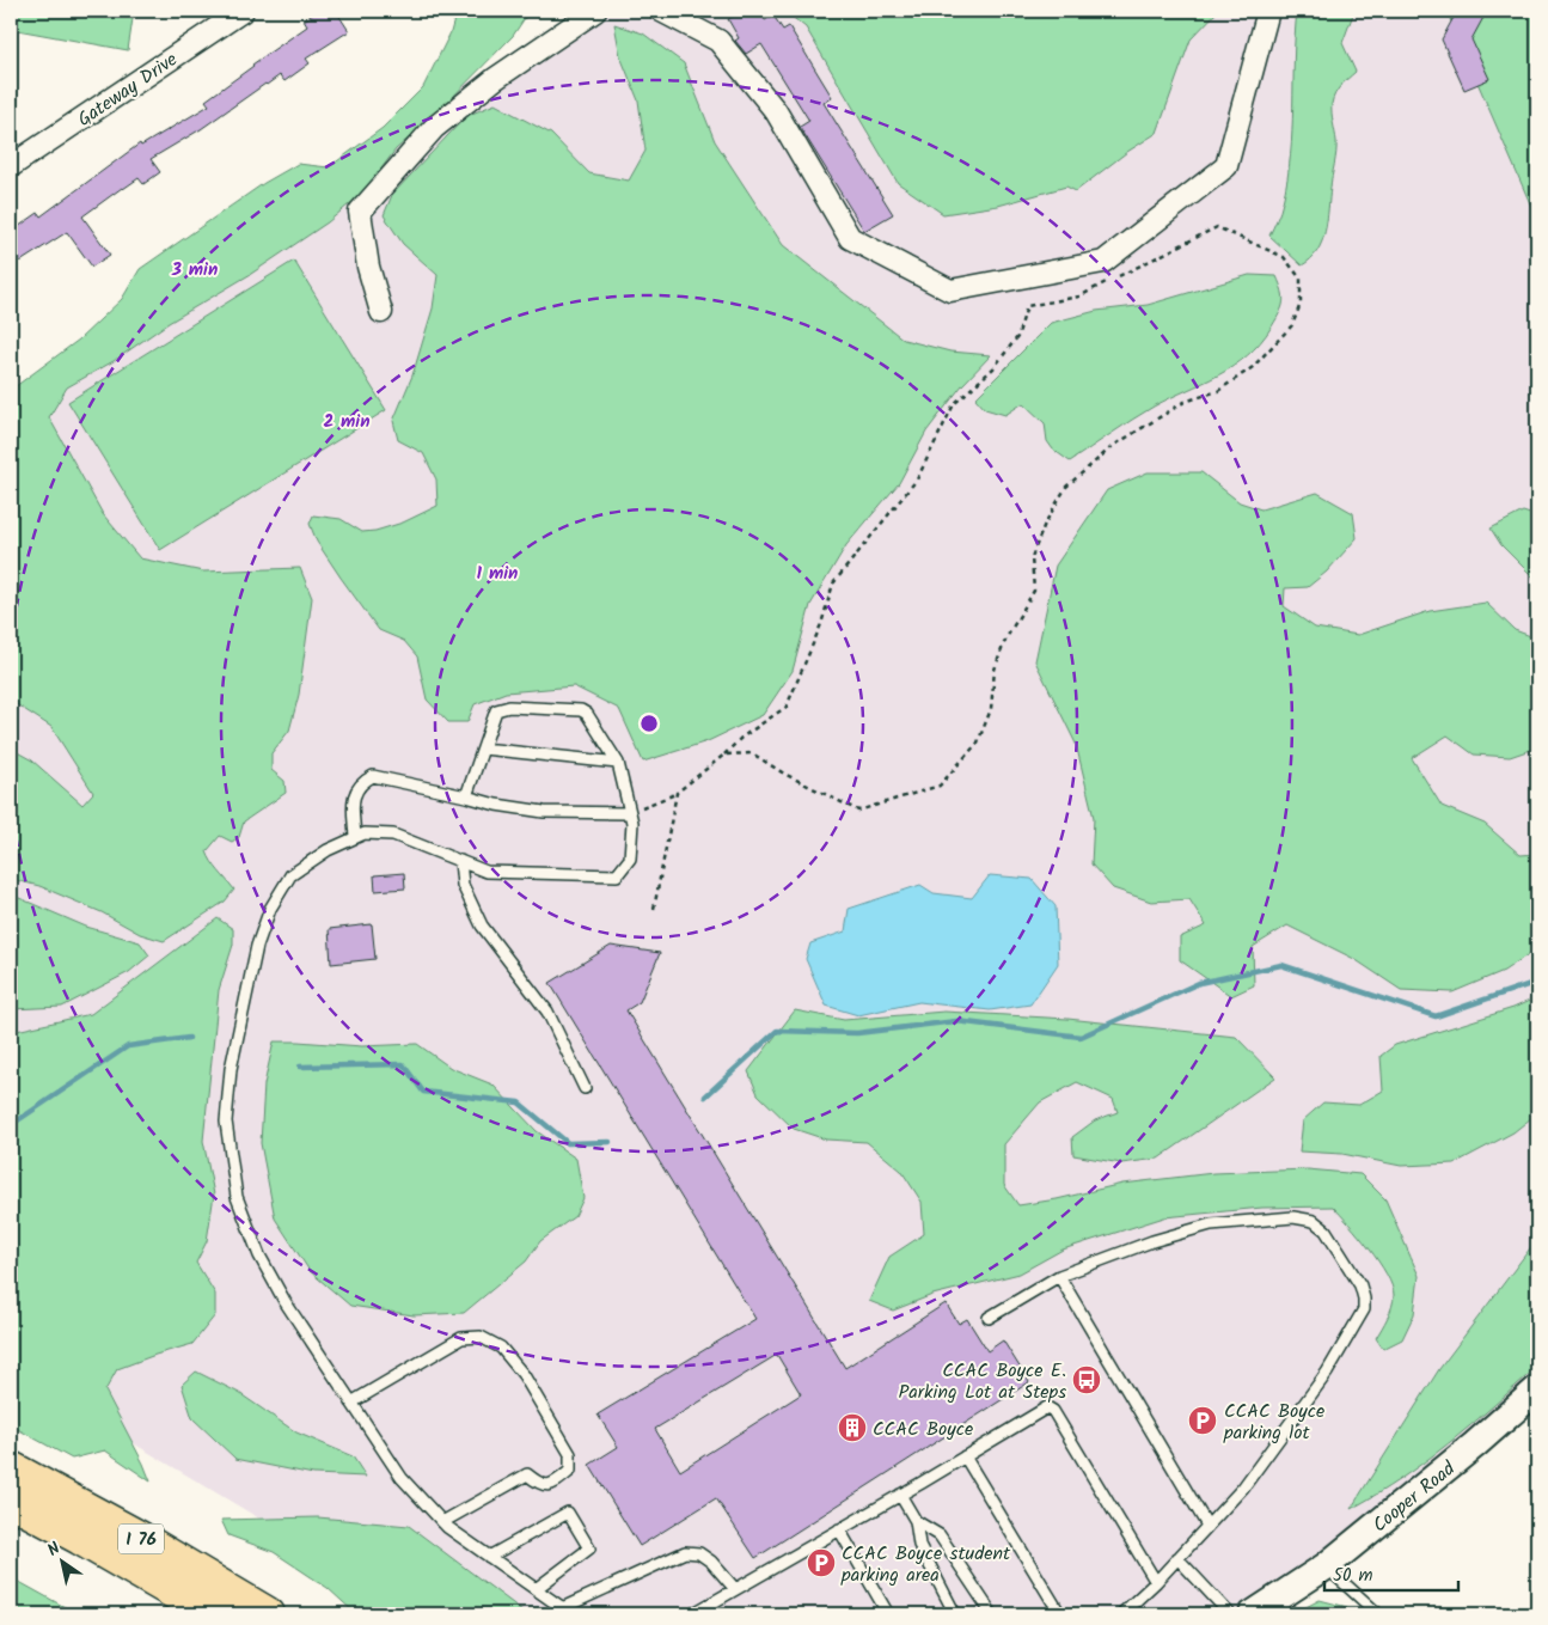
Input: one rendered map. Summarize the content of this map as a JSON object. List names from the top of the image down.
{
  "streets": {
    "highway": ["I 76"],
    "street": ["Gateway Drive", "Cooper Road"]
  },
  "places": {
    "bus stop": ["CCAC Boyce E. Parking Lot at Steps"],
    "parking": ["CCAC Boyce parking lot", "CCAC Boyce student parking area"],
    "building": ["CCAC Boyce"]
  },
  "scale_bar": "50 m",
  "north": "top left",
  "rings": ["3 min", "2 min", "1 min"]
}
